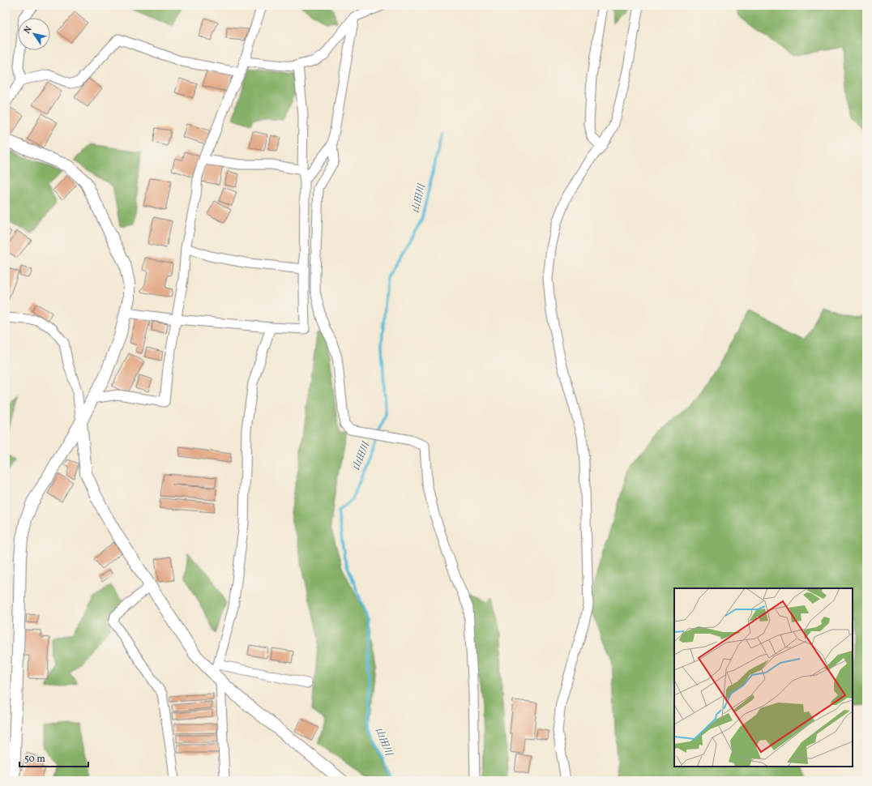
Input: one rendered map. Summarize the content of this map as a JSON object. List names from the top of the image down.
{
  "water": ["山田川"],
  "scale_bar": "50 m",
  "north": "top left"
}
